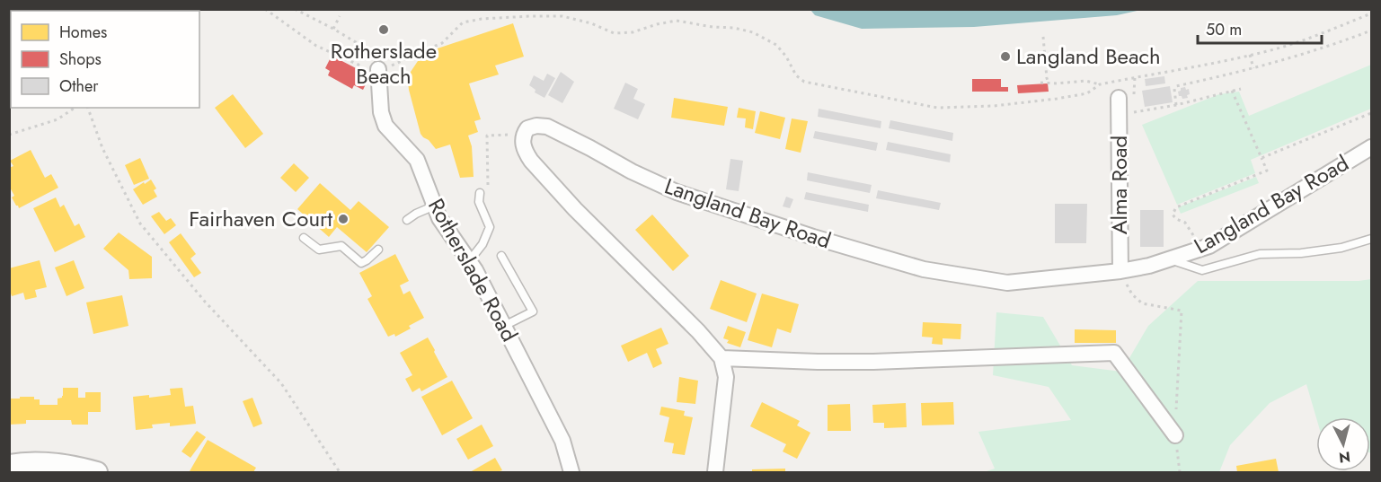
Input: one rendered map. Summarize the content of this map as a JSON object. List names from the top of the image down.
{
  "streets": {
    "street": ["Alma Road", "Langland Bay Road", "Rotherslade Road"]
  },
  "crossings": [
    ["Alma Road", "Langland Bay Road"]
  ],
  "places": ["Rotherslade Beach", "Langland Beach", "Fairhaven Court"],
  "legend": ["Homes", "Shops", "Other"],
  "scale_bar": "50 m",
  "north": "bottom"
}
